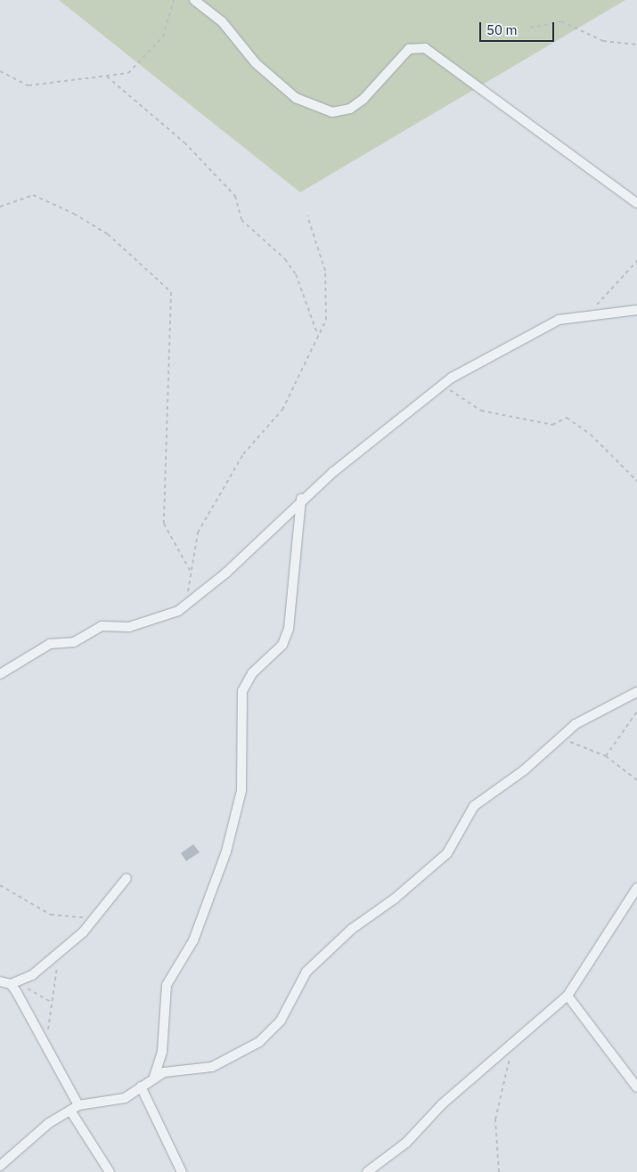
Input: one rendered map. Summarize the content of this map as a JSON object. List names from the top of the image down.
{
  "scale_bar": "50 m"
}
